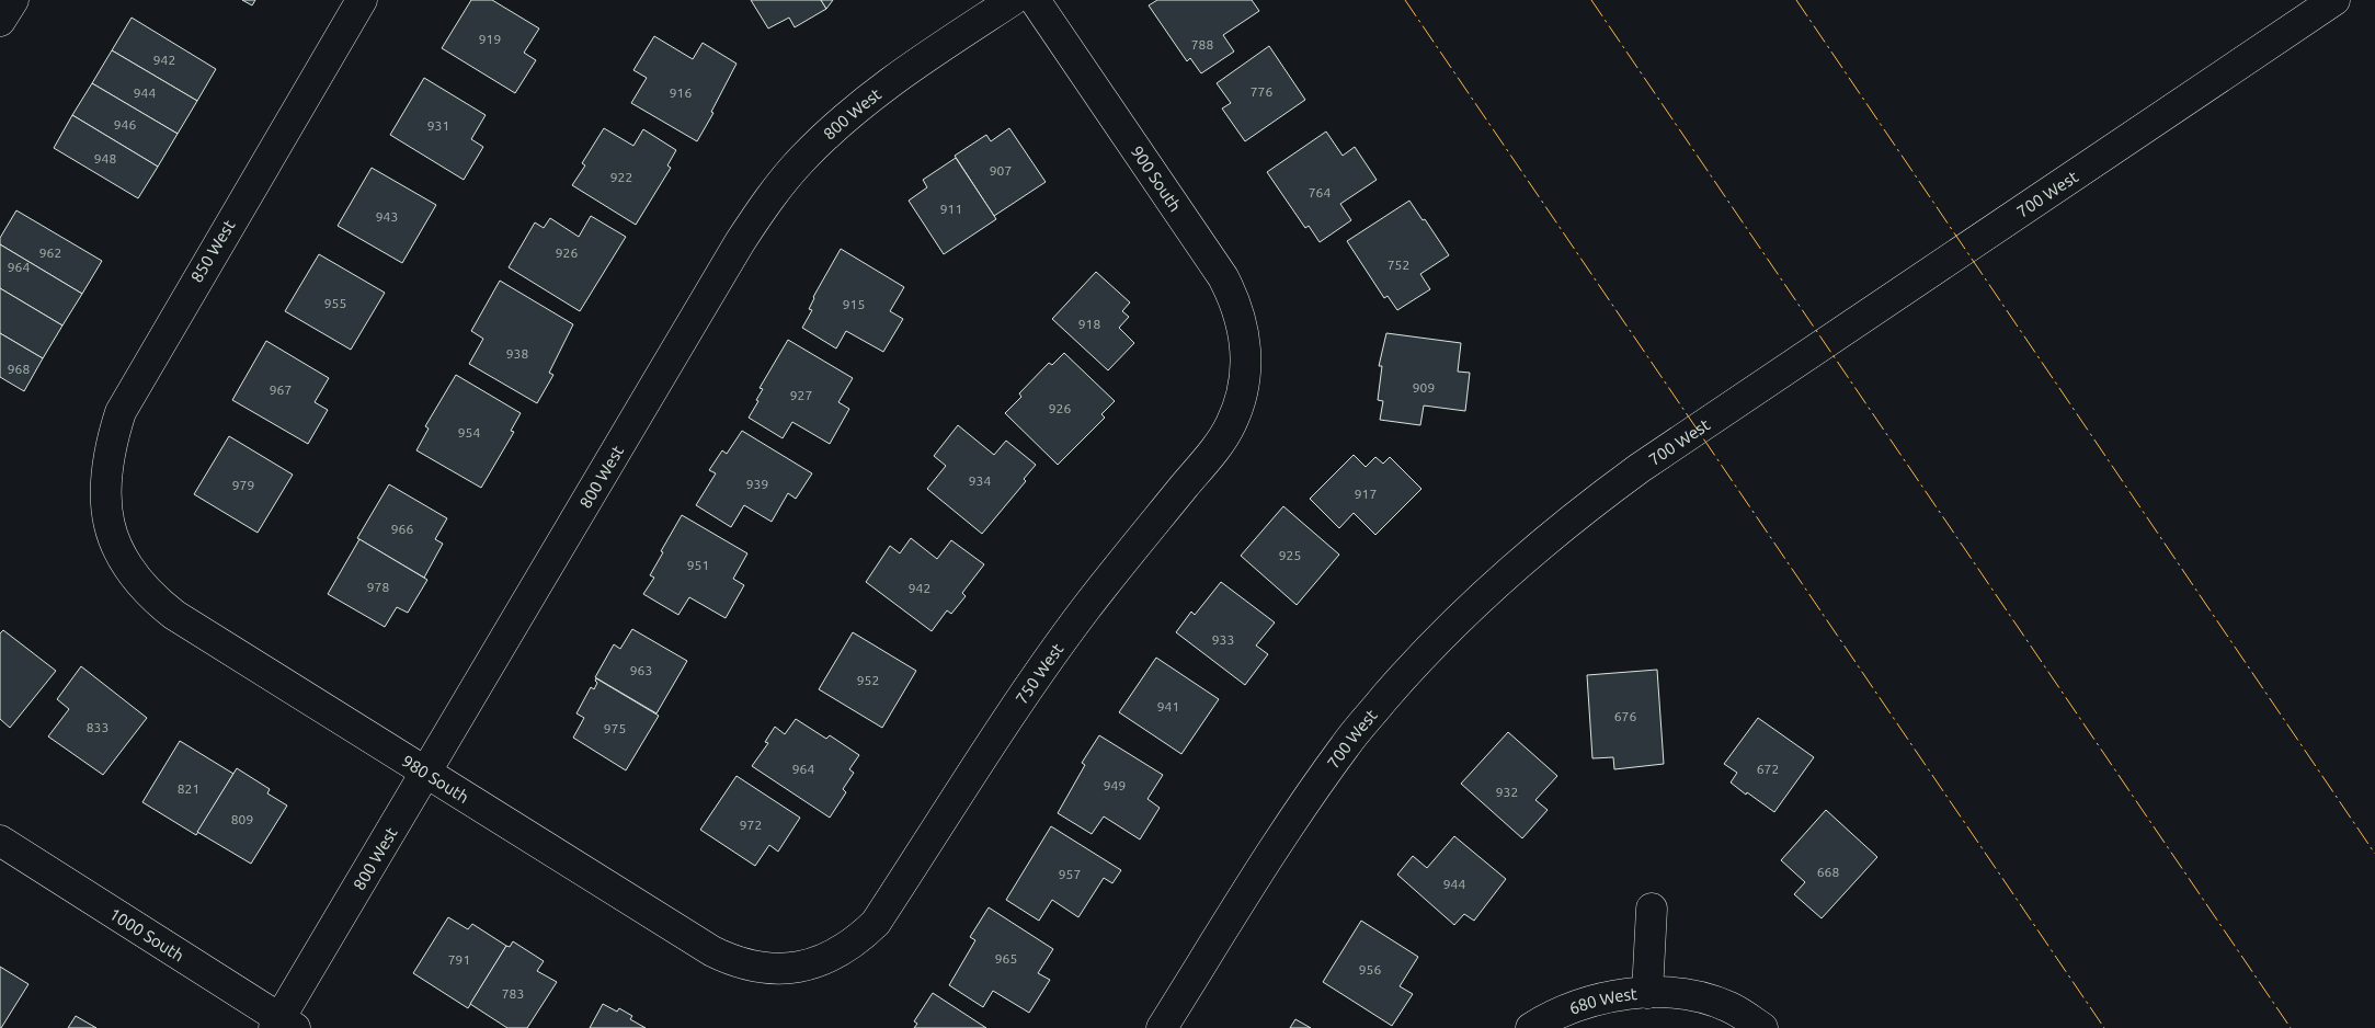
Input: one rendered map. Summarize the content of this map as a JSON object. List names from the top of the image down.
{
  "streets": {
    "street": [
      "800 West",
      "900 South",
      "700 West",
      "850 West",
      "750 West",
      "980 South",
      "1000 South",
      "680 West"
    ]
  },
  "crossings": [
    ["800 West", "980 South"],
    ["800 West", "1000 South"],
    ["900 South", "750 West"],
    ["850 West", "980 South"],
    ["750 West", "980 South"]
  ],
  "house_numbers": [
    "919",
    "788",
    "942",
    "776",
    "944",
    "916",
    "946",
    "931",
    "948",
    "907",
    "922",
    "764",
    "911",
    "943",
    "962",
    "926",
    "752",
    "964",
    "955",
    "915",
    "918",
    "938",
    "968",
    "909",
    "967",
    "927",
    "926",
    "954",
    "934",
    "939",
    "979",
    "917",
    "966",
    "925",
    "951",
    "978",
    "942",
    "933",
    "963",
    "952",
    "941",
    "676",
    "833",
    "975",
    "964",
    "672",
    "949",
    "821",
    "932",
    "809",
    "972",
    "668",
    "957",
    "944",
    "965",
    "791",
    "956",
    "783"
  ]
}
